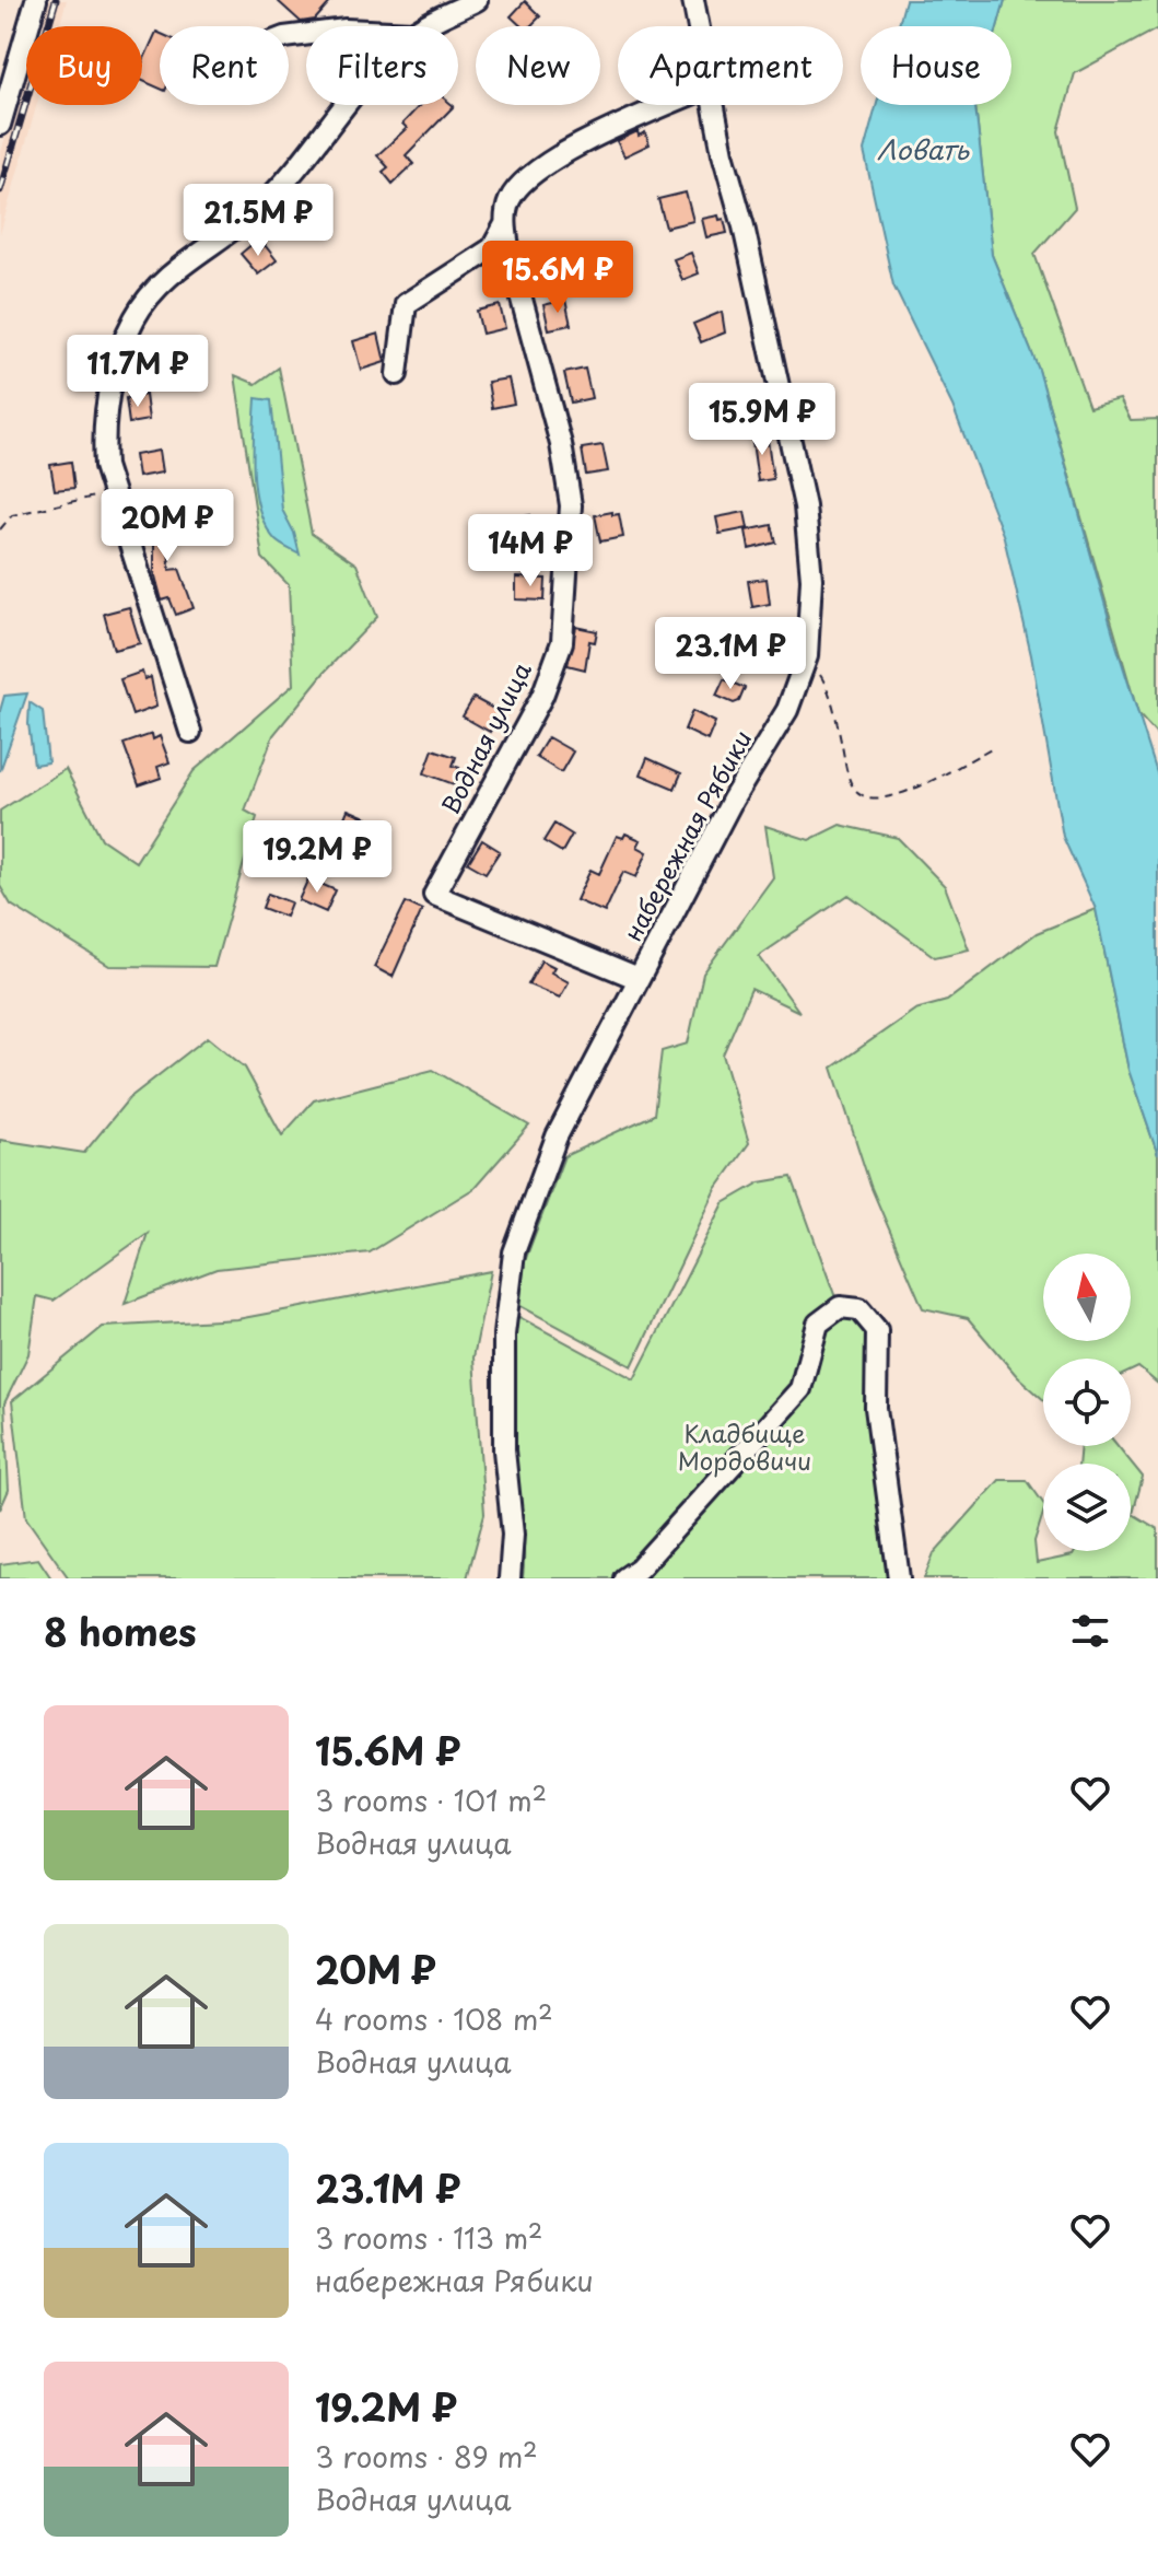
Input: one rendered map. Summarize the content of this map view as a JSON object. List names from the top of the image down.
{
  "streets": {
    "street": ["Водная улица", "набережная Рябики"]
  },
  "crossings": [
    ["Водная улица", "набережная Рябики"]
  ],
  "water": ["Ловать"],
  "parks": ["Кладбище Мордовичи"],
  "north": "top",
  "page": {
    "chip": [
      "Buy",
      "Rent",
      "Filters",
      "New",
      "Apartment",
      "House"
    ],
    "price": [
      "21.5M ₽",
      "15.6M ₽",
      "11.7M ₽",
      "15.9M ₽",
      "20M ₽",
      "14M ₽",
      "23.1M ₽",
      "19.2M ₽"
    ],
    "heading": "8 homes",
    "list": [
      {
        "name": "15.6M ₽",
        "note": "3 rooms · 101 m² · Водная улица"
      },
      {
        "name": "20M ₽",
        "note": "4 rooms · 108 m² · Водная улица"
      },
      {
        "name": "23.1M ₽",
        "note": "3 rooms · 113 m² · набережная Рябики"
      },
      {
        "name": "19.2M ₽",
        "note": "3 rooms · 89 m² · Водная улица"
      }
    ]
  }
}
